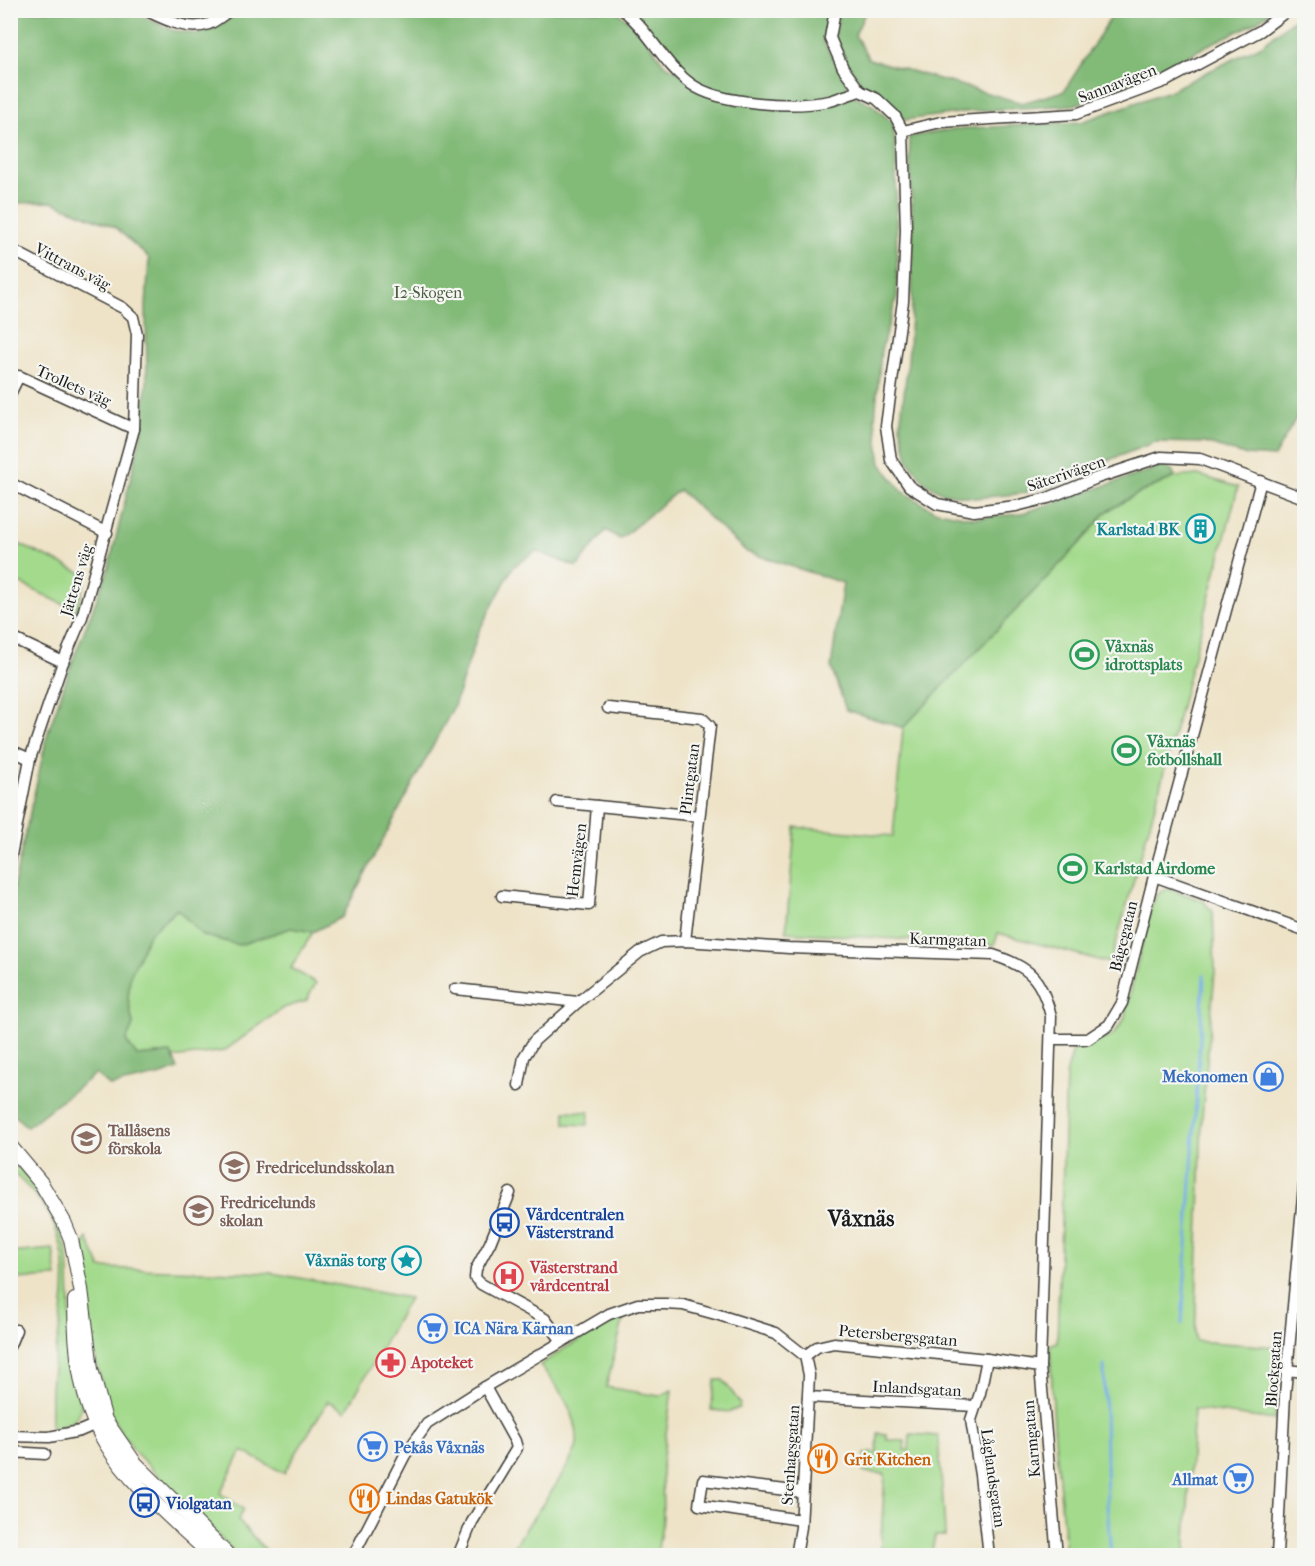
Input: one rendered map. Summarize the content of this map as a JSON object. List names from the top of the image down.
{
  "streets": {
    "street": [
      "Sannavägen",
      "Vittrans väg",
      "Trollets väg",
      "Säterivägen",
      "Jättens väg",
      "Plintgatan",
      "Hemvägen",
      "Bågegatan",
      "Karmgatan",
      "Petersbergsgatan",
      "Blockgatan",
      "Inlandsgatan",
      "Stenhagsgatan",
      "Låglandsgatan"
    ]
  },
  "crossings": [
    ["Sannavägen", "Säterivägen"],
    ["Vittrans väg", "Jättens väg"],
    ["Trollets väg", "Jättens väg"],
    ["Säterivägen", "Bågegatan"],
    ["Plintgatan", "Hemvägen"],
    ["Plintgatan", "Karmgatan"],
    ["Bågegatan", "Karmgatan"],
    ["Karmgatan", "Petersbergsgatan"],
    ["Petersbergsgatan", "Inlandsgatan"],
    ["Petersbergsgatan", "Stenhagsgatan"],
    ["Inlandsgatan", "Stenhagsgatan"],
    ["Inlandsgatan", "Låglandsgatan"]
  ],
  "districts": ["Våxnäs"],
  "parks": ["I2-Skogen"],
  "places": {
    "building": ["Karlstad BK"],
    "sports": ["Våxnäs idrottsplats", "Våxnäs fotbollshall", "Karlstad Airdome"],
    "shop": ["Mekonomen"],
    "school or university": ["Tallåsens förskola", "Fredricelundsskolan", "Fredricelunds skolan"],
    "bus stop": ["Vårdcentralen Västerstrand", "Violgatan"],
    "place": ["Våxnäs torg"],
    "hospital": ["Västerstrand vårdcentral"],
    "supermarket": ["ICA Nära Kärnan", "Pekås Våxnäs", "Allmat"],
    "pharmacy": ["Apoteket"],
    "restaurant": ["Grit Kitchen", "Lindas Gatukök"]
  }
}
